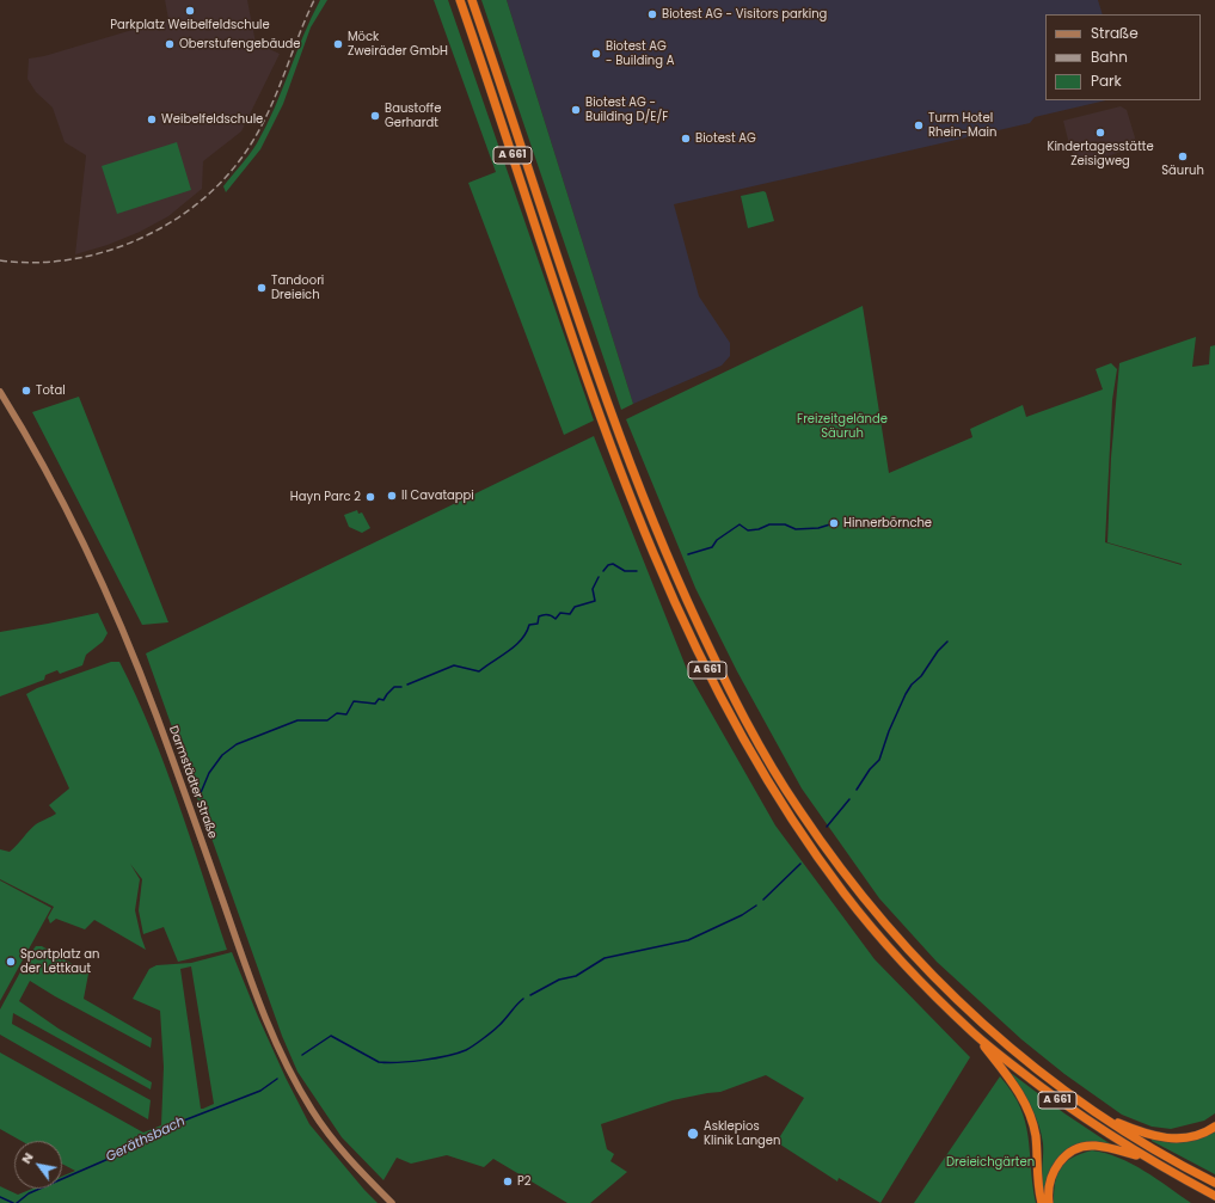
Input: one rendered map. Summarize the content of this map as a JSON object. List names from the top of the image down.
{
  "streets": {
    "highway": ["A 661"],
    "main road": ["Darmstädter Straße"]
  },
  "water": ["Geräthsbach"],
  "parks": ["Freizeitgelände Säuruh", "Dreieichgärten"],
  "places": [
    "Parkplatz Weibelfeldschule",
    "Biotest AG - Visitors parking",
    "Oberstufengebäude",
    "Möck Zweiräder GmbH",
    "Biotest AG - Building A",
    "Biotest AG - Building D/E/F",
    "Baustoffe Gerhardt",
    "Weibelfeldschule",
    "Turm Hotel Rhein-Main",
    "Kindertagesstätte Zeisigweg",
    "Biotest AG",
    "Säuruh",
    "Tandoori Dreieich",
    "Total",
    "Il Cavatappi",
    "Hayn Parc 2",
    "Hinnerbörnche",
    "Sportplatz an der Lettkaut",
    "Asklepios Klinik Langen",
    "P2"
  ],
  "legend": ["Straße", "Bahn", "Park"],
  "north": "top left"
}
